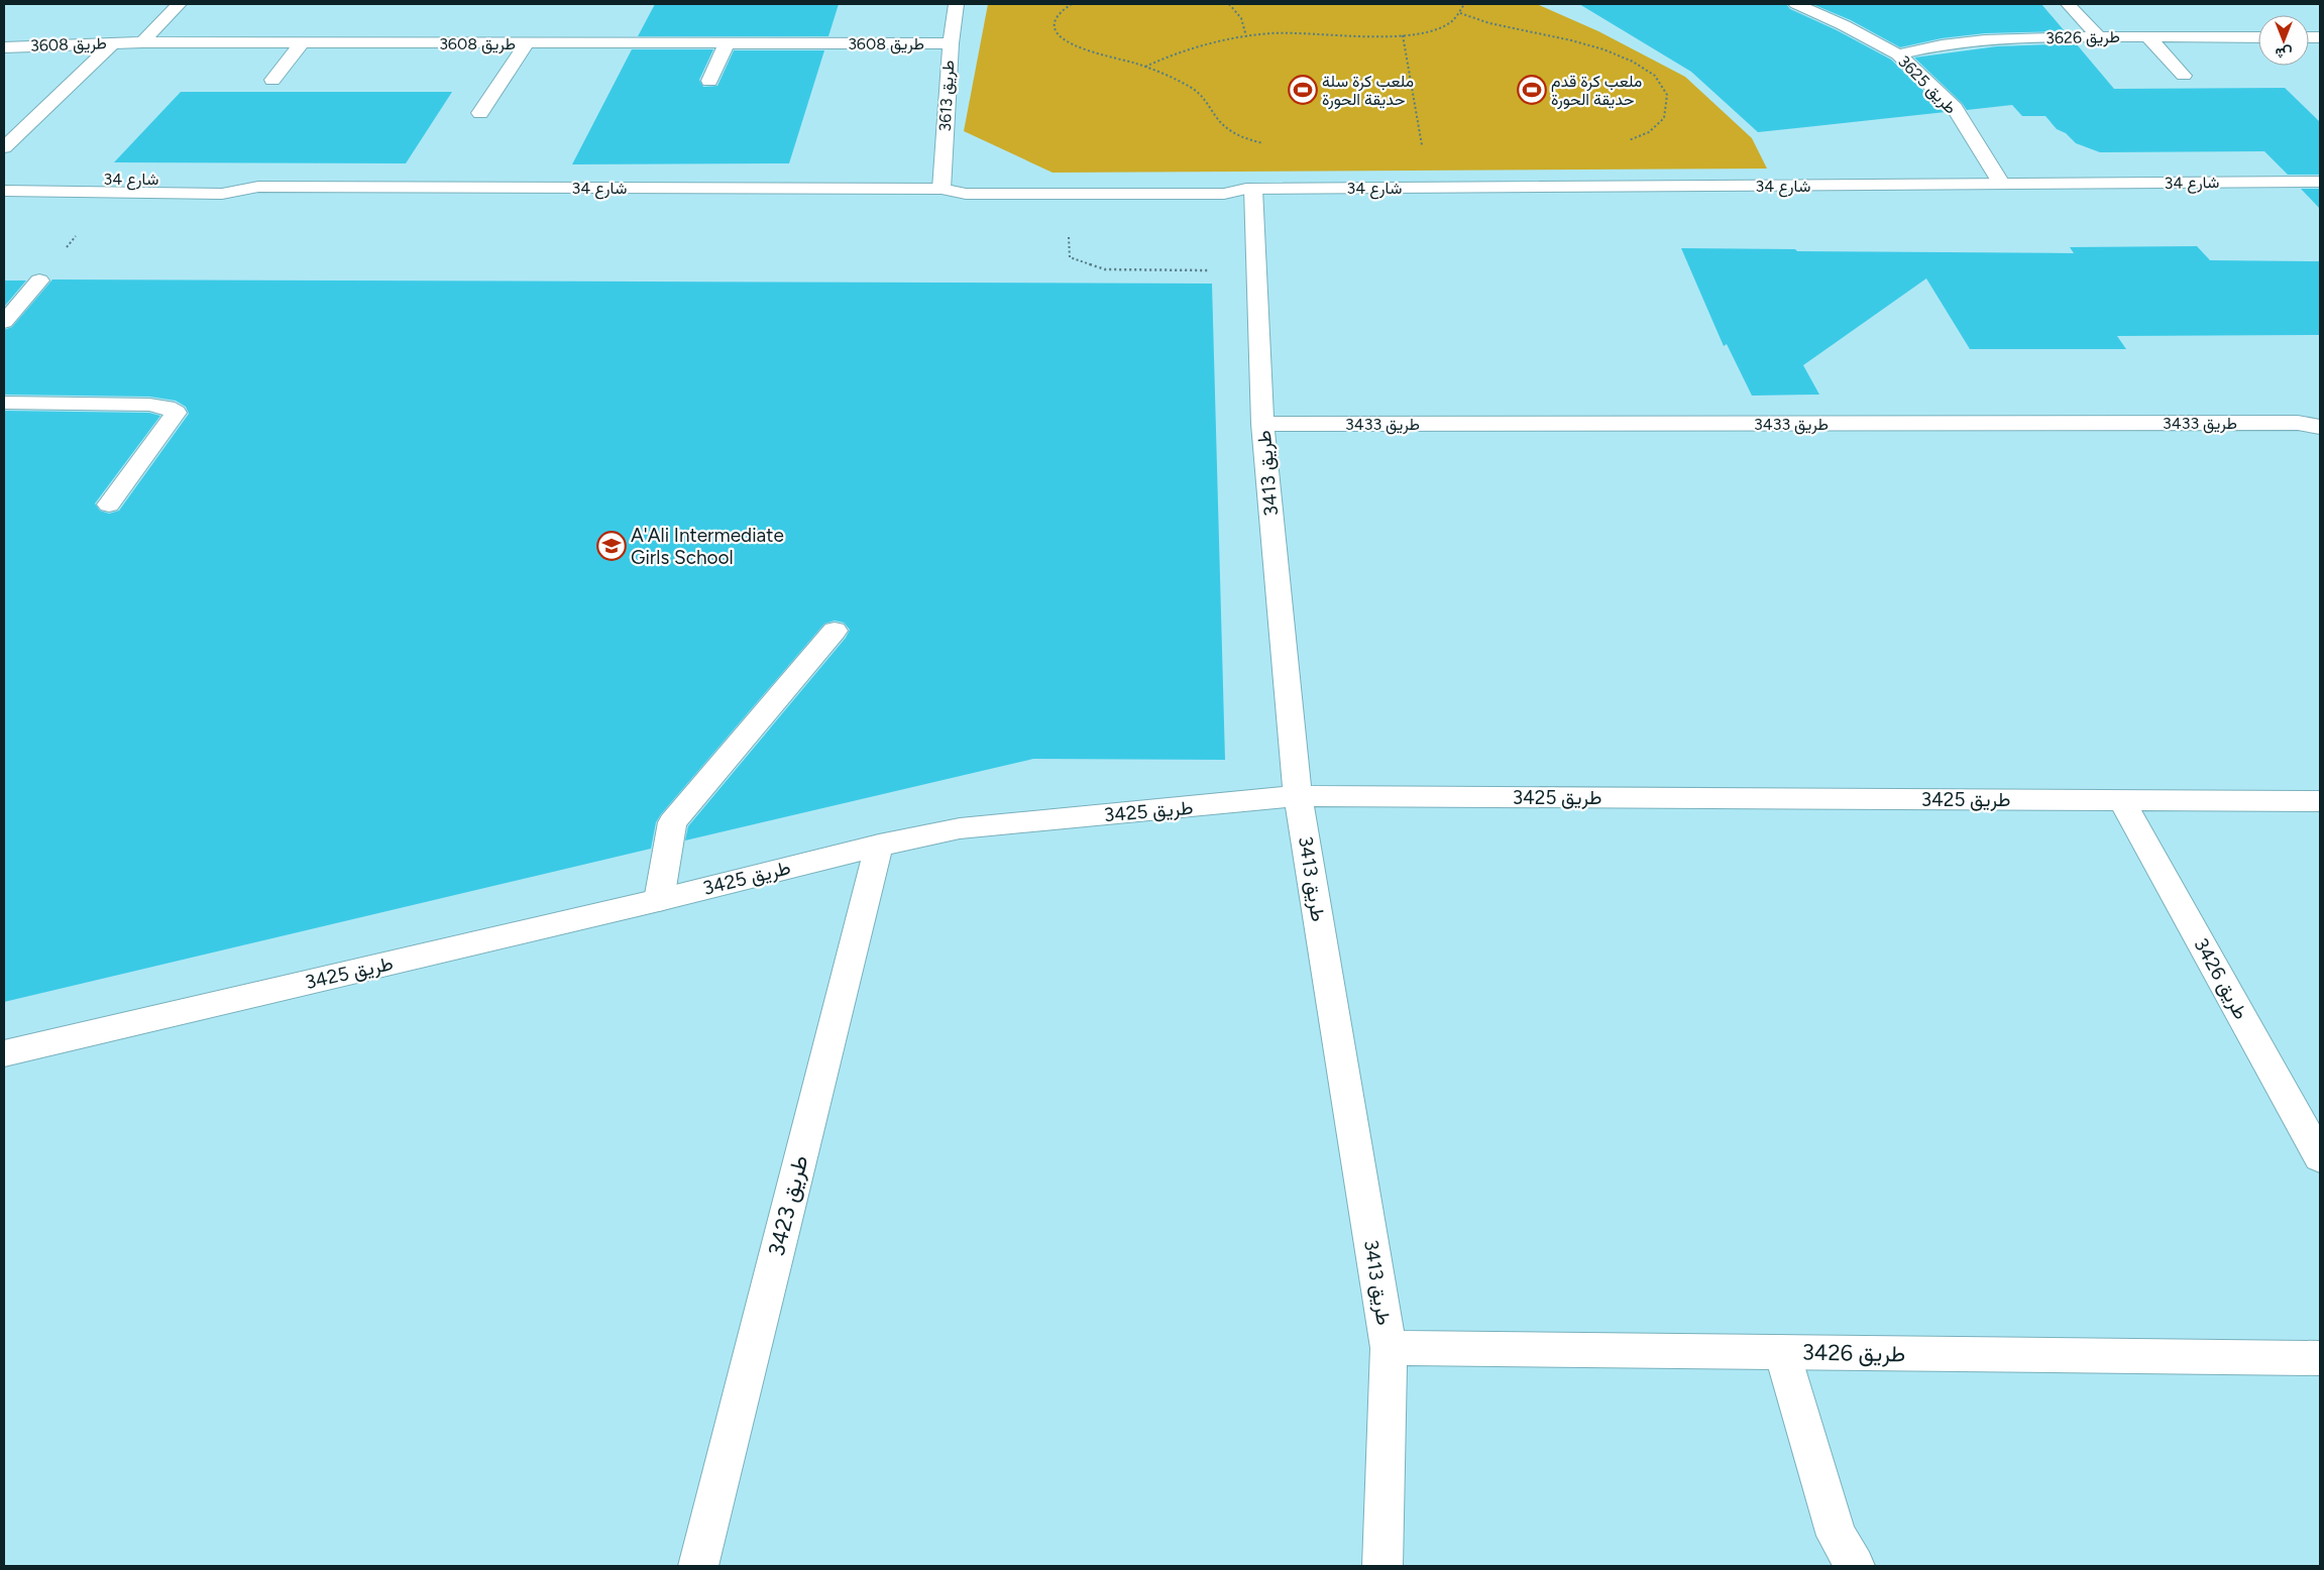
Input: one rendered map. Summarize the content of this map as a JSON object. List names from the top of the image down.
{
  "streets": {
    "street": [
      "طريق 3626",
      "طريق 3608",
      "طريق 3625",
      "طريق 3613",
      "شارع 34",
      "طريق 3433",
      "طريق 3413",
      "طريق 3425",
      "طريق 3426",
      "طريق 3423"
    ]
  },
  "crossings": [
    ["طريق 3626", "طريق 3625"],
    ["طريق 3608", "طريق 3613"],
    ["طريق 3625", "شارع 34"],
    ["طريق 3613", "شارع 34"],
    ["شارع 34", "طريق 3413"],
    ["طريق 3433", "طريق 3413"],
    ["طريق 3413", "طريق 3425"],
    ["طريق 3413", "طريق 3426"],
    ["طريق 3425", "طريق 3426"],
    ["طريق 3425", "طريق 3423"]
  ],
  "places": {
    "sports": ["ملعب كرة سلة حديقة الحورة", "ملعب كرة قدم حديقة الحورة"],
    "school or university": ["A'Ali Intermediate Girls School"]
  },
  "north": "bottom"
}
